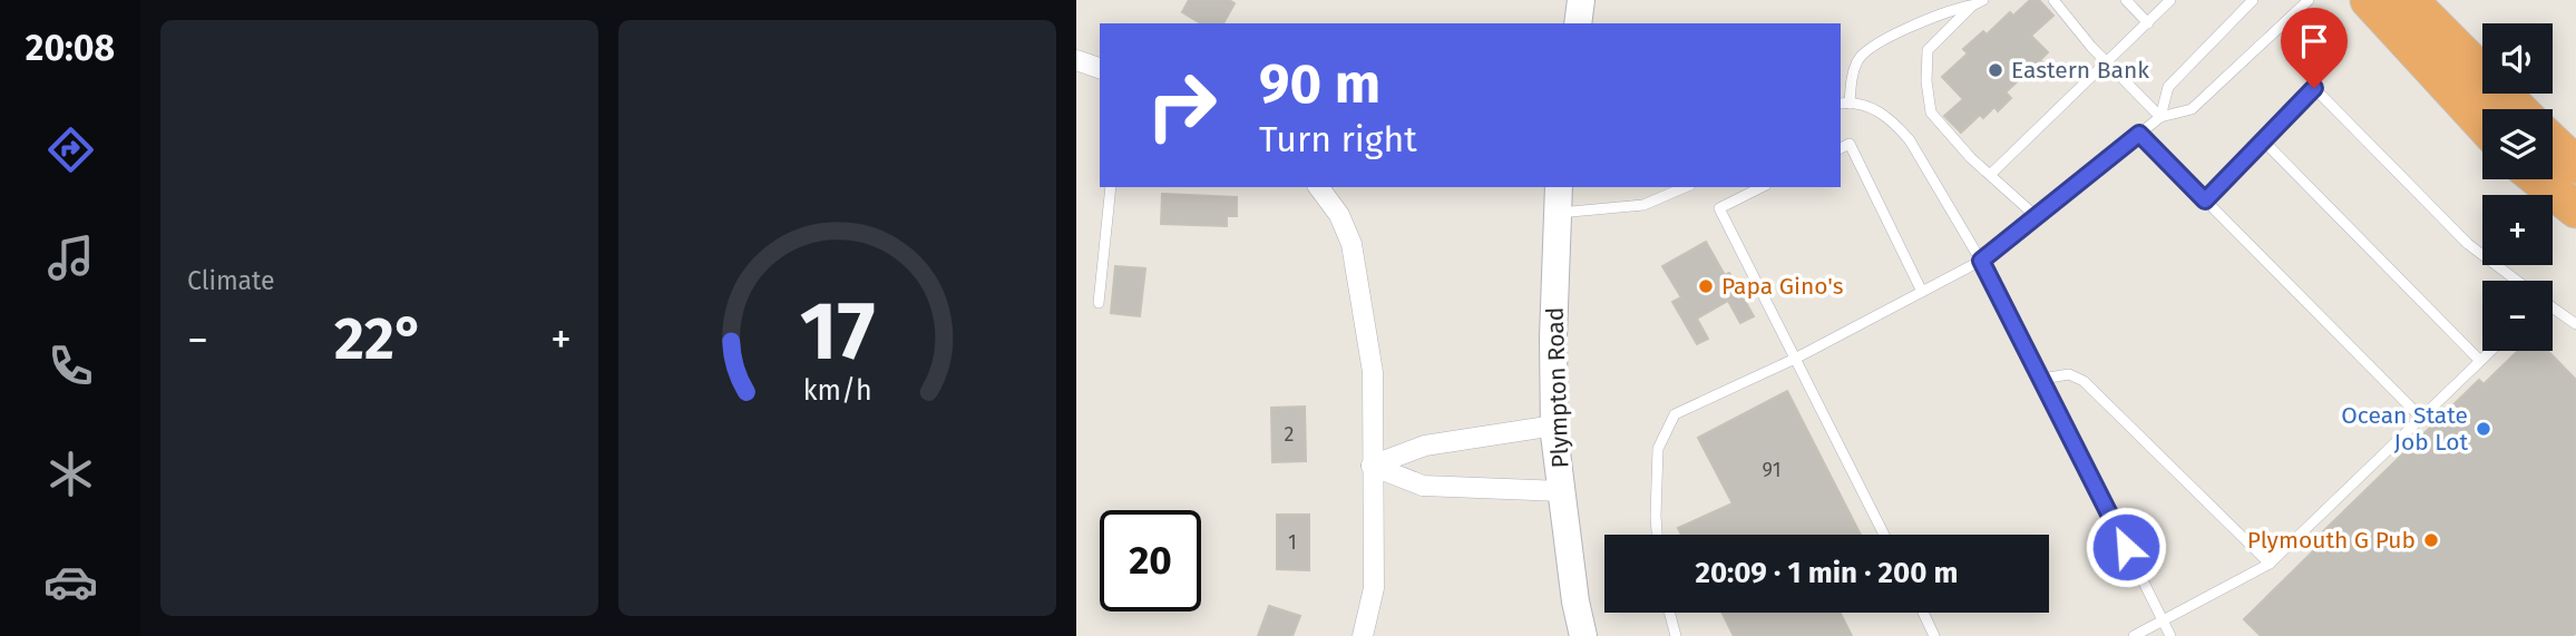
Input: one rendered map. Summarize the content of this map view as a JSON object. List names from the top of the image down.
{
  "streets": {
    "main road": ["Plympton Road"]
  },
  "places": [
    "Eastern Bank",
    "Papa Gino's",
    "Ocean State Job Lot",
    "Plymouth G Pub"
  ],
  "house_numbers": ["2", "91", "1"],
  "page": {
    "tabs": "20:08",
    "tile": "Climate",
    "map_buttons": ["+", "−"],
    "turn": ["90 m", "Turn right"],
    "heat": ["−", "22°", "+"],
    "limit": "20",
    "trip": "20:09 · 1 min · 200 m",
    "gauge": ["17", "km/h"]
  }
}
